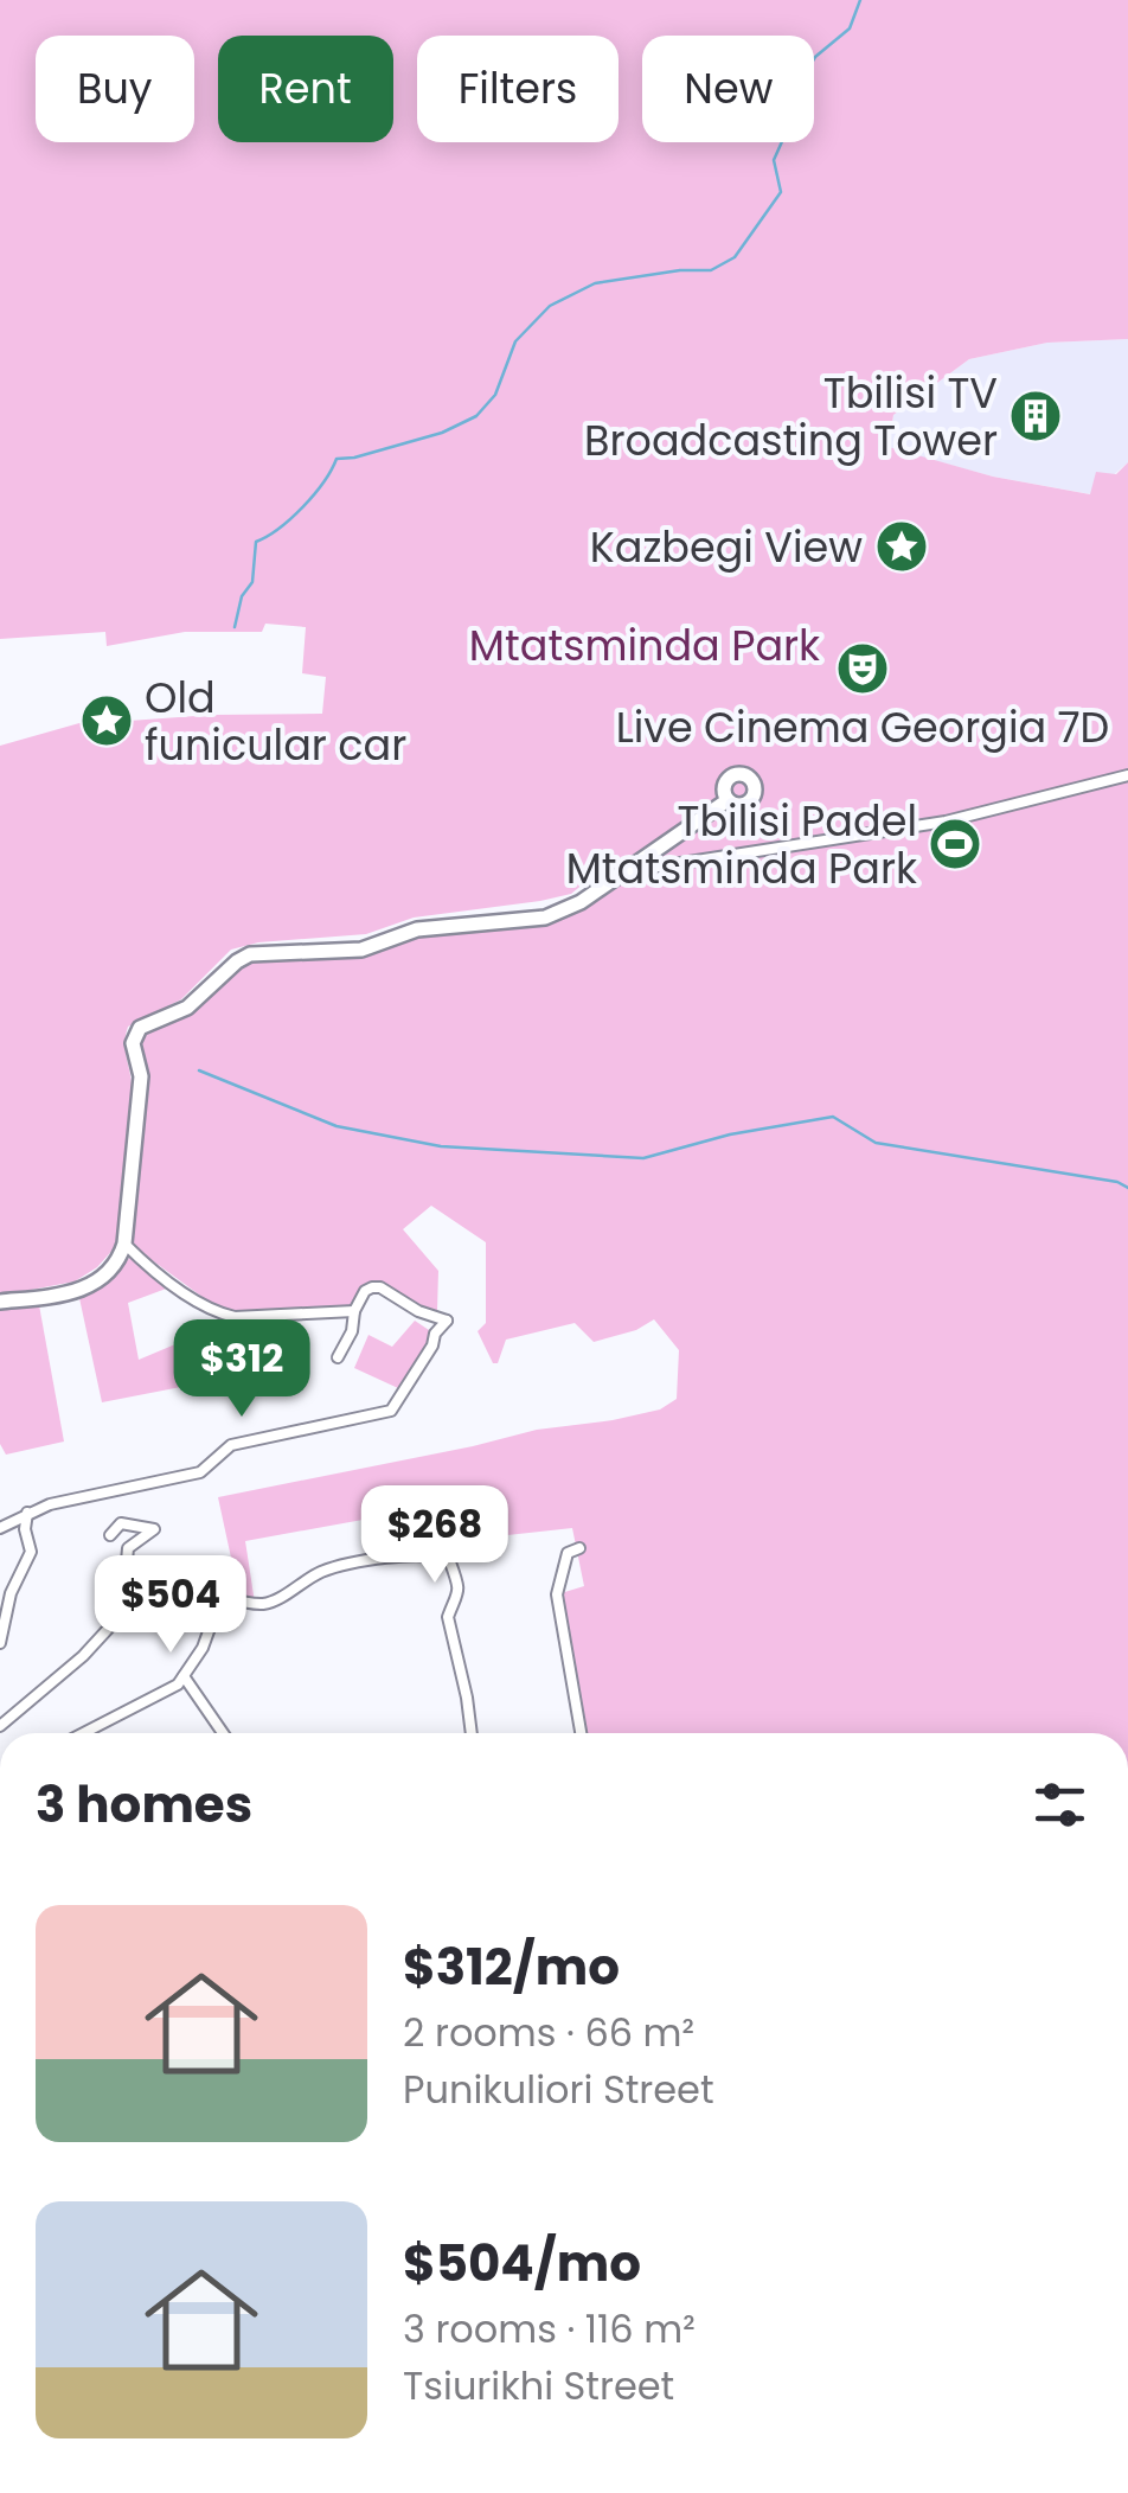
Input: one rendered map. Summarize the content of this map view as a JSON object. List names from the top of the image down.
{
  "parks": ["Mtatsminda Park"],
  "places": {
    "building": ["Tbilisi TV Broadcasting Tower"],
    "place": ["Kazbegi View", "Old funicular car"],
    "theatre": ["Live Cinema Georgia 7D"],
    "sports": ["Tbilisi Padel Mtatsminda Park"]
  },
  "page": {
    "chip": [
      "Buy",
      "Rent",
      "Filters",
      "New"
    ],
    "price": ["$312", "$268", "$504"],
    "heading": "3 homes",
    "list": [
      {
        "name": "$312/mo",
        "note": "2 rooms · 66 m² · Punikuliori Street"
      },
      {
        "name": "$504/mo",
        "note": "3 rooms · 116 m² · Tsiurikhi Street"
      }
    ]
  }
}
